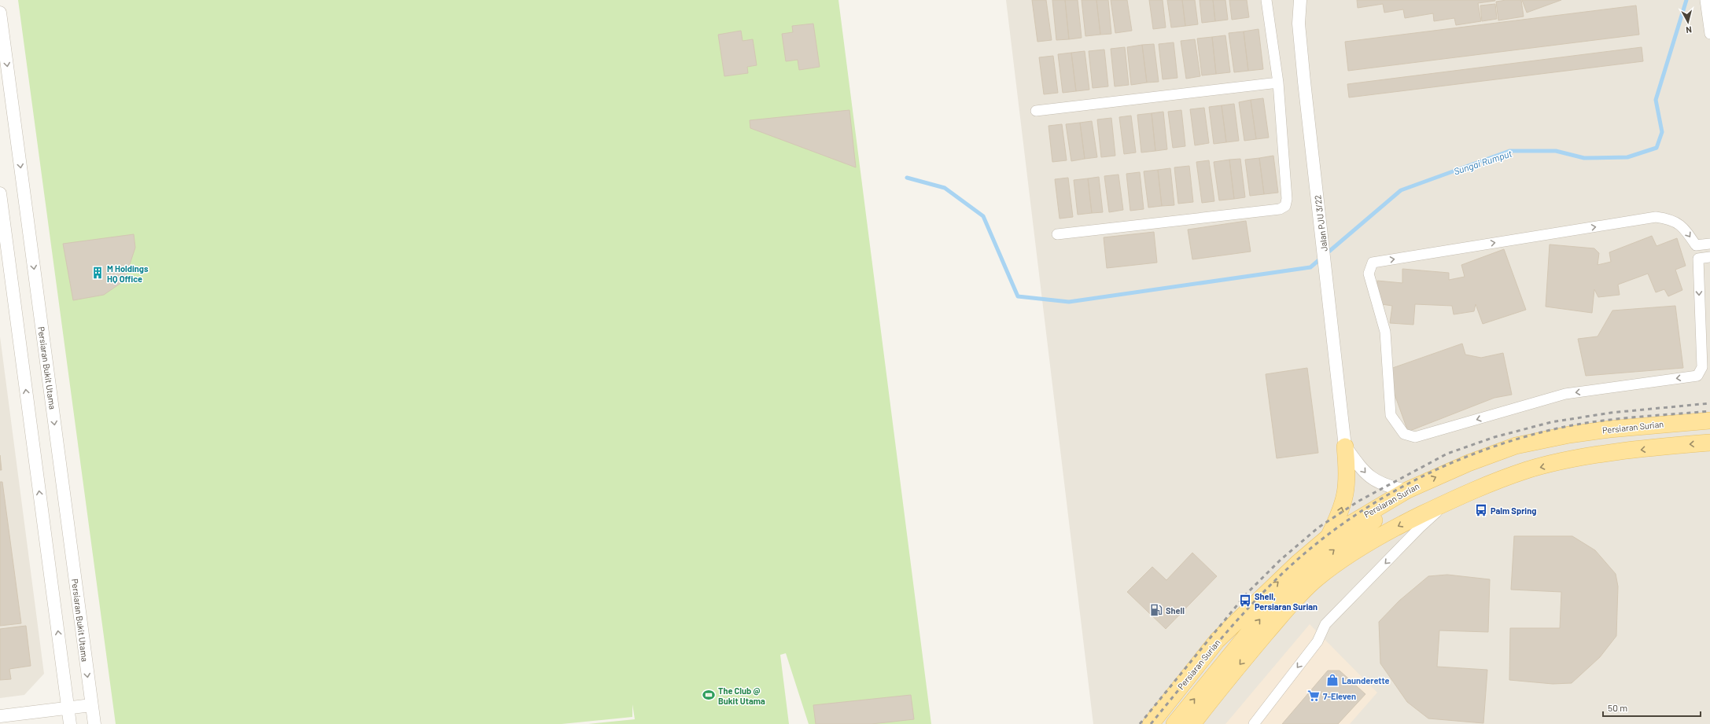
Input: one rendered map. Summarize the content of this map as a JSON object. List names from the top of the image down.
{
  "streets": {
    "main road": ["Persiaran Surian"],
    "street": ["Jalan PJU 3/22", "Persiaran Bukit Utama"]
  },
  "water": ["Sungai Rumput"],
  "places": {
    "building": ["M Holdings HQ Office"],
    "bus stop": ["Palm Spring", "Shell, Persiaran Surian"],
    "fuel station": ["Shell"],
    "shop": ["Launderette"],
    "sports": ["The Club @ Bukit Utama"],
    "supermarket": ["7-Eleven"]
  },
  "scale_bar": "50 m",
  "north": "bottom"
}
